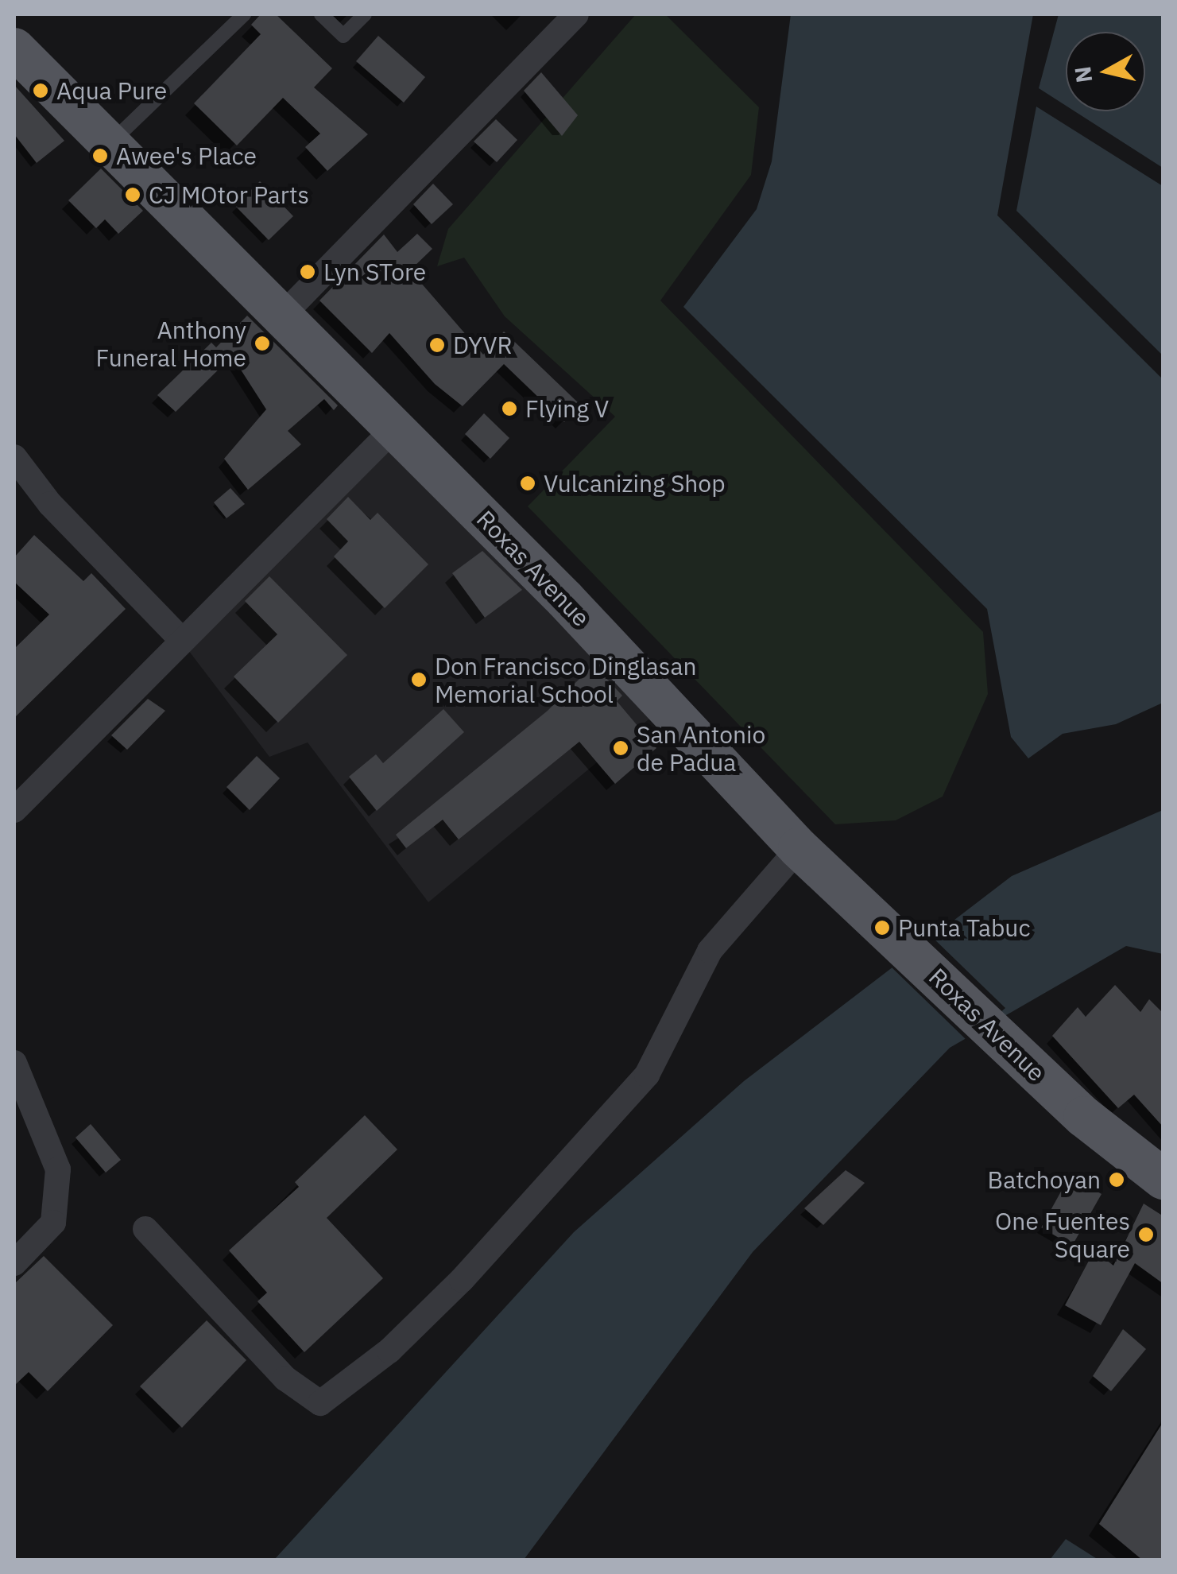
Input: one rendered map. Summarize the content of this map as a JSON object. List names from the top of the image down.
{
  "streets": {
    "main road": ["Roxas Avenue"]
  },
  "places": [
    "Aqua Pure",
    "Awee's Place",
    "CJ MOtor Parts",
    "Lyn STore",
    "Anthony Funeral Home",
    "DYVR",
    "Flying V",
    "Vulcanizing Shop",
    "Don Francisco Dinglasan Memorial School",
    "San Antonio de Padua",
    "Punta Tabuc",
    "Batchoyan",
    "One Fuentes Square"
  ],
  "north": "left"
}
